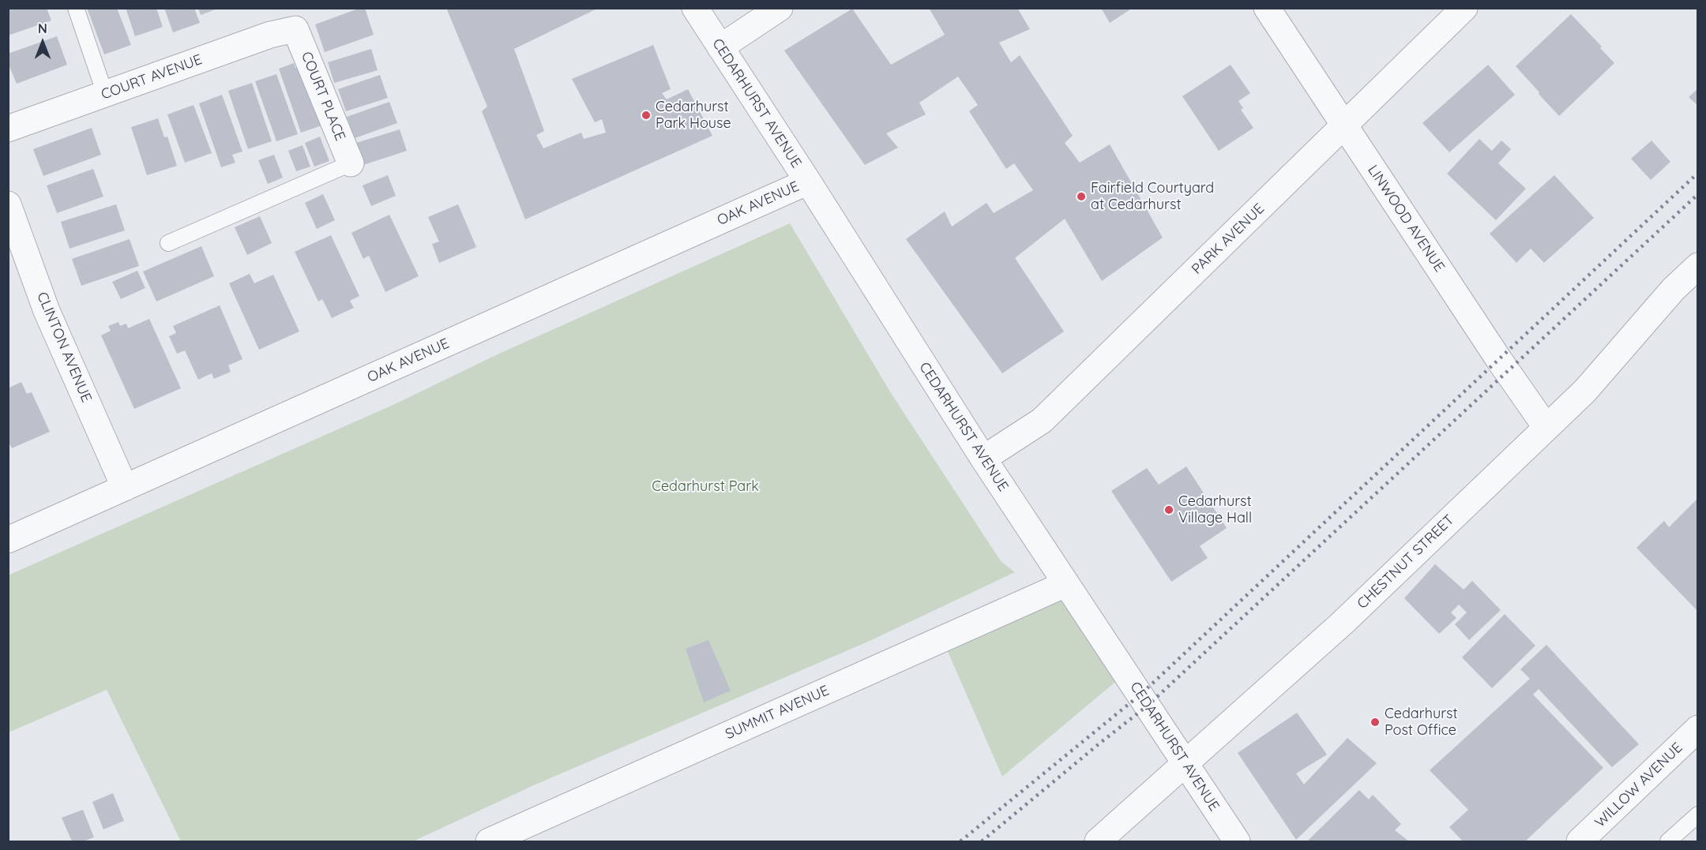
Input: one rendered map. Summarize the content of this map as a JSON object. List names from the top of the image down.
{
  "streets": {
    "street": [
      "COURT AVENUE",
      "COURT PLACE",
      "CEDARHURST AVENUE",
      "OAK AVENUE",
      "LINWOOD AVENUE",
      "PARK AVENUE",
      "CLINTON AVENUE",
      "CHESTNUT STREET",
      "SUMMIT AVENUE",
      "WILLOW AVENUE"
    ]
  },
  "crossings": [
    ["COURT AVENUE", "COURT PLACE"],
    ["CEDARHURST AVENUE", "OAK AVENUE"],
    ["CEDARHURST AVENUE", "PARK AVENUE"],
    ["CEDARHURST AVENUE", "CHESTNUT STREET"],
    ["CEDARHURST AVENUE", "SUMMIT AVENUE"],
    ["OAK AVENUE", "CLINTON AVENUE"],
    ["LINWOOD AVENUE", "PARK AVENUE"],
    ["LINWOOD AVENUE", "CHESTNUT STREET"]
  ],
  "parks": ["Cedarhurst Park"],
  "places": [
    "Cedarhurst Park House",
    "Fairfield Courtyard at Cedarhurst",
    "Cedarhurst Village Hall",
    "Cedarhurst Post Office"
  ],
  "north": "top"
}
